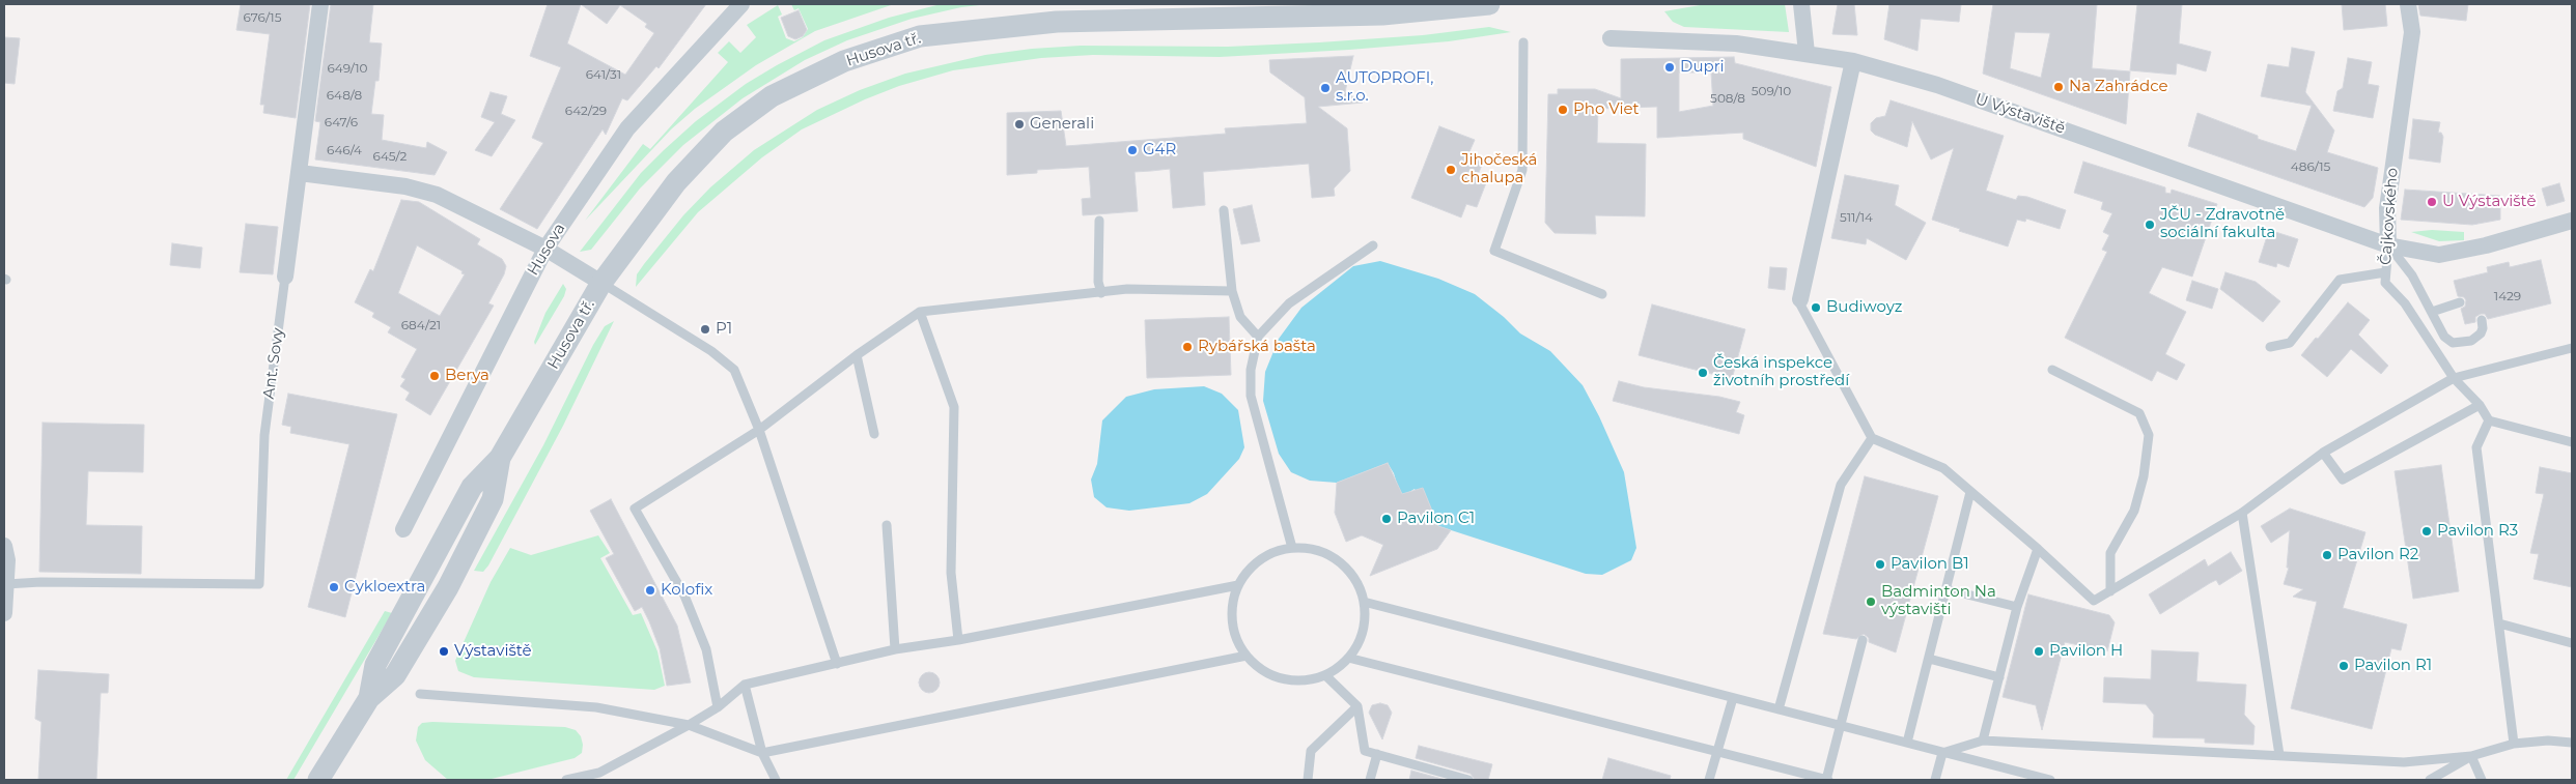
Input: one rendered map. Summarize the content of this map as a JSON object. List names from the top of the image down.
{
  "streets": {
    "street": [
      "Husova tř.",
      "U Výstaviště",
      "Čajkovského",
      "Husova",
      "Ant. Sovy"
    ]
  },
  "crossings": [
    ["U Výstaviště", "Čajkovského"]
  ],
  "places": [
    "Dupri",
    "Na Zahrádce",
    "AUTOPROFI, s.r.o.",
    "Pho Viet",
    "Generali",
    "G4R",
    "Jihočeská chalupa",
    "U Výstaviště",
    "JČU - Zdravotně sociální fakulta",
    "Budiwoyz",
    "P1",
    "Rybářská bašta",
    "Česká inspekce životníh prostředí",
    "Berya",
    "Pavilon C1",
    "Pavilon R3",
    "Pavilon R2",
    "Pavilon B1",
    "Cykloextra",
    "Kolofix",
    "Badminton Na výstavišti",
    "Výstaviště",
    "Pavilon H",
    "Pavilon R1"
  ],
  "house_numbers": [
    "676/15",
    "649/10",
    "641/31",
    "509/10",
    "648/8",
    "508/8",
    "642/29",
    "647/6",
    "646/4",
    "645/2",
    "486/15",
    "511/14",
    "1429",
    "684/21"
  ]
}
